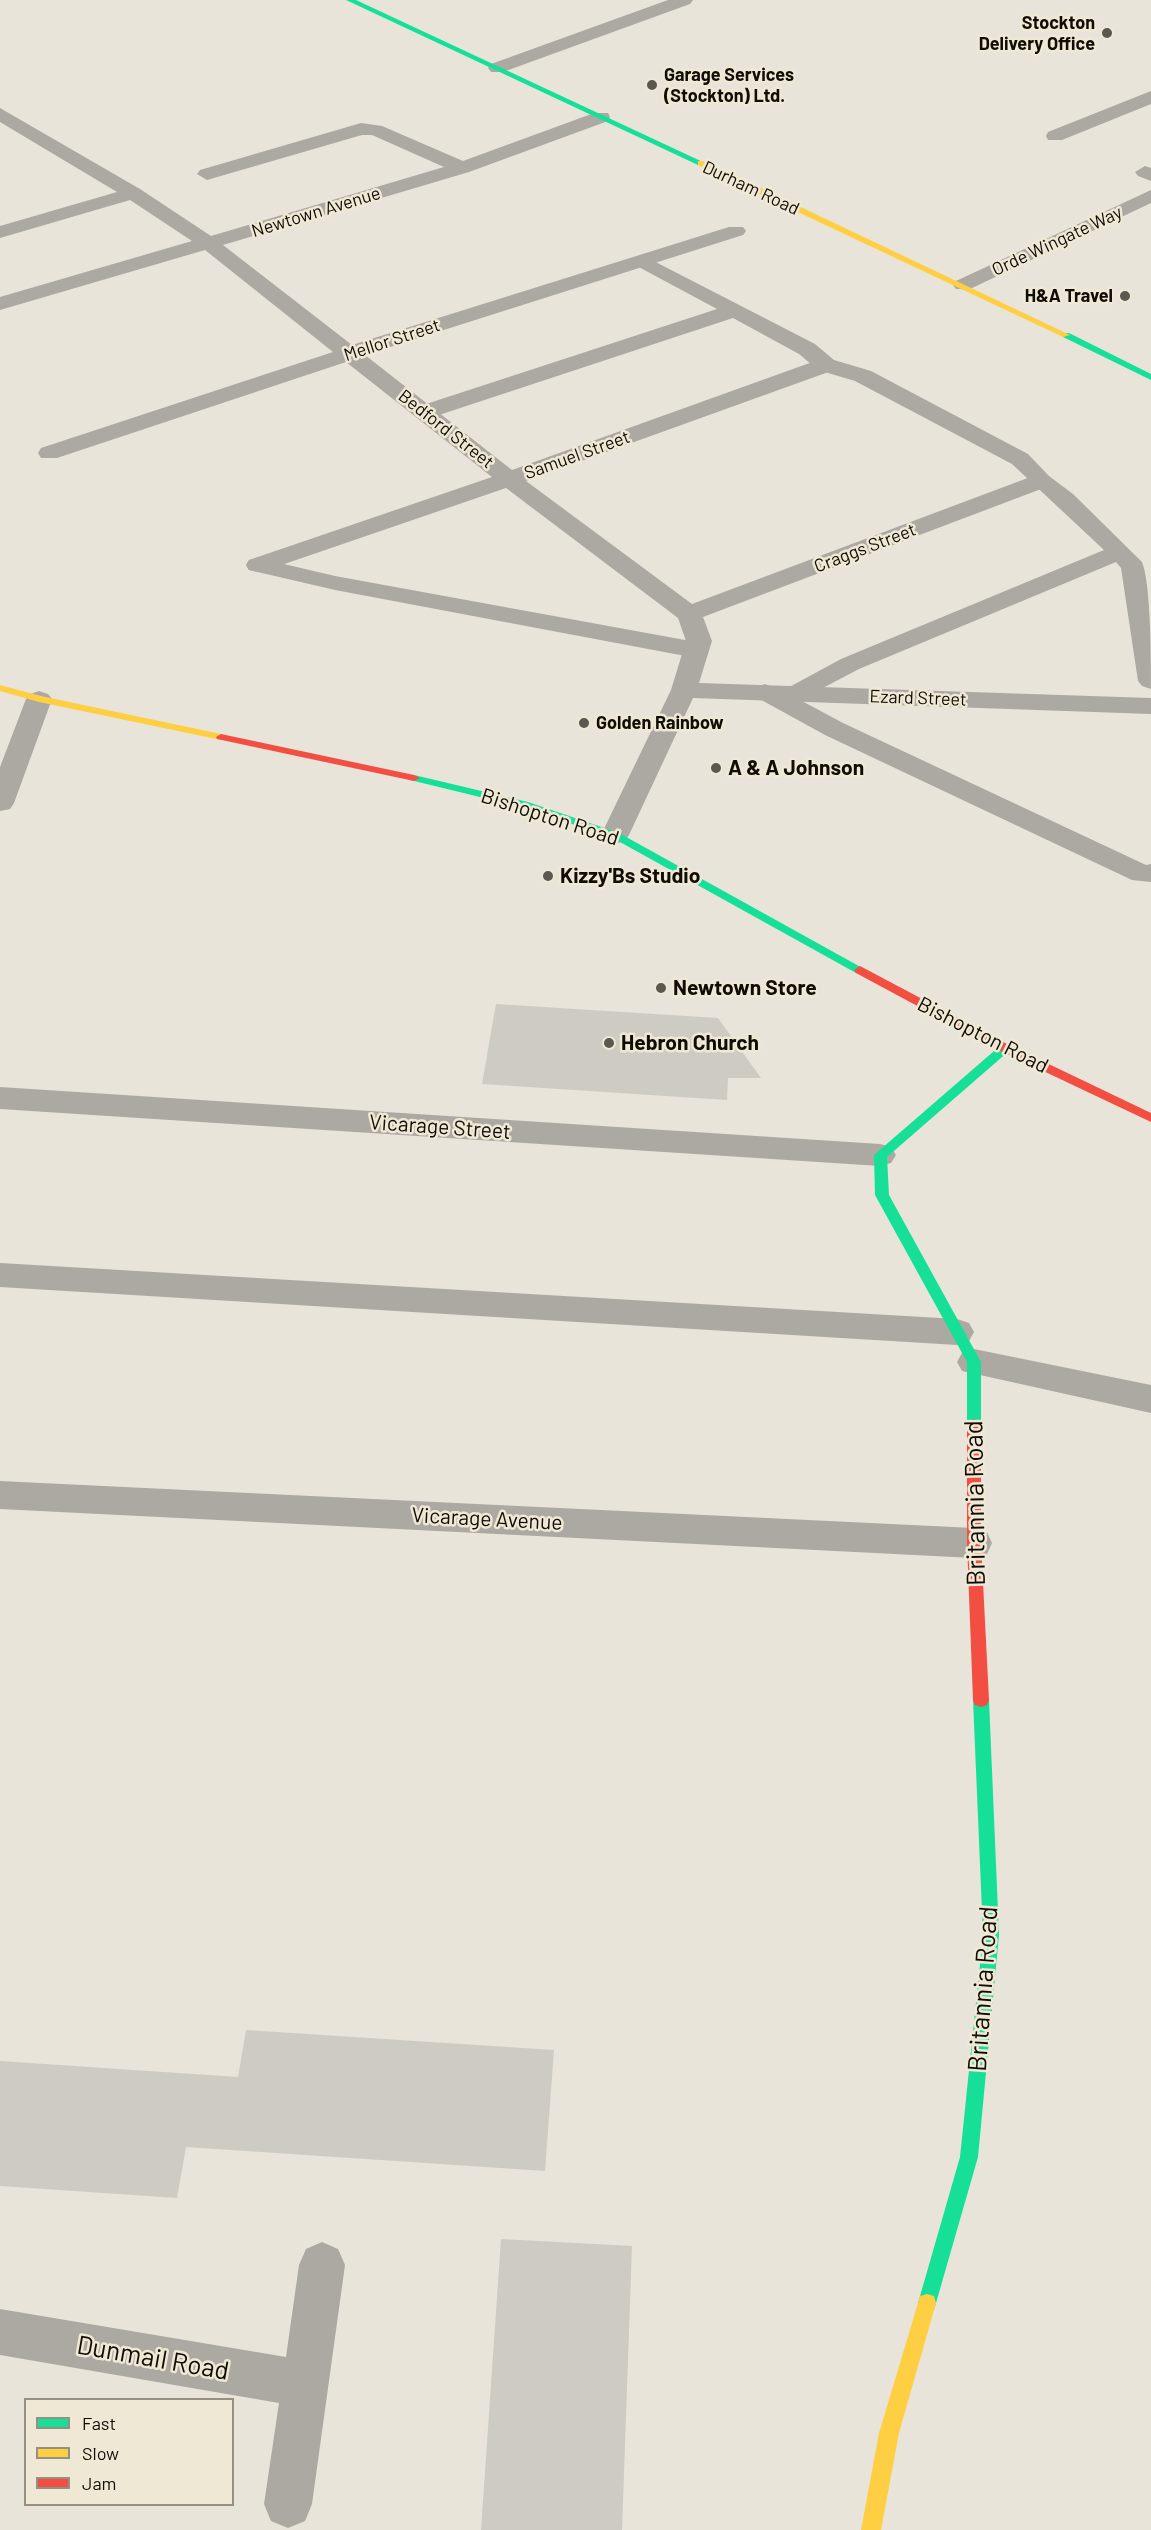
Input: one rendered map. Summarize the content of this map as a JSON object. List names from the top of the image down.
{
  "streets": {
    "street": [
      "Durham Road",
      "Newtown Avenue",
      "Orde Wingate Way",
      "Mellor Street",
      "Bedford Street",
      "Samuel Street",
      "Craggs Street",
      "Ezard Street",
      "Bishopton Road",
      "Vicarage Street",
      "Britannia Road",
      "Vicarage Avenue",
      "Dunmail Road"
    ]
  },
  "crossings": [
    ["Durham Road", "Newtown Avenue"],
    ["Durham Road", "Orde Wingate Way"],
    ["Newtown Avenue", "Bedford Street"],
    ["Mellor Street", "Bedford Street"],
    ["Bedford Street", "Samuel Street"],
    ["Bedford Street", "Craggs Street"],
    ["Vicarage Street", "Britannia Road"],
    ["Britannia Road", "Vicarage Avenue"]
  ],
  "places": [
    "Stockton Delivery Office",
    "Garage Services (Stockton) Ltd.",
    "H&A Travel",
    "Golden Rainbow",
    "A & A Johnson",
    "Kizzy'Bs Studio",
    "Newtown Store",
    "Hebron Church"
  ],
  "legend": ["Fast", "Slow", "Jam"]
}
